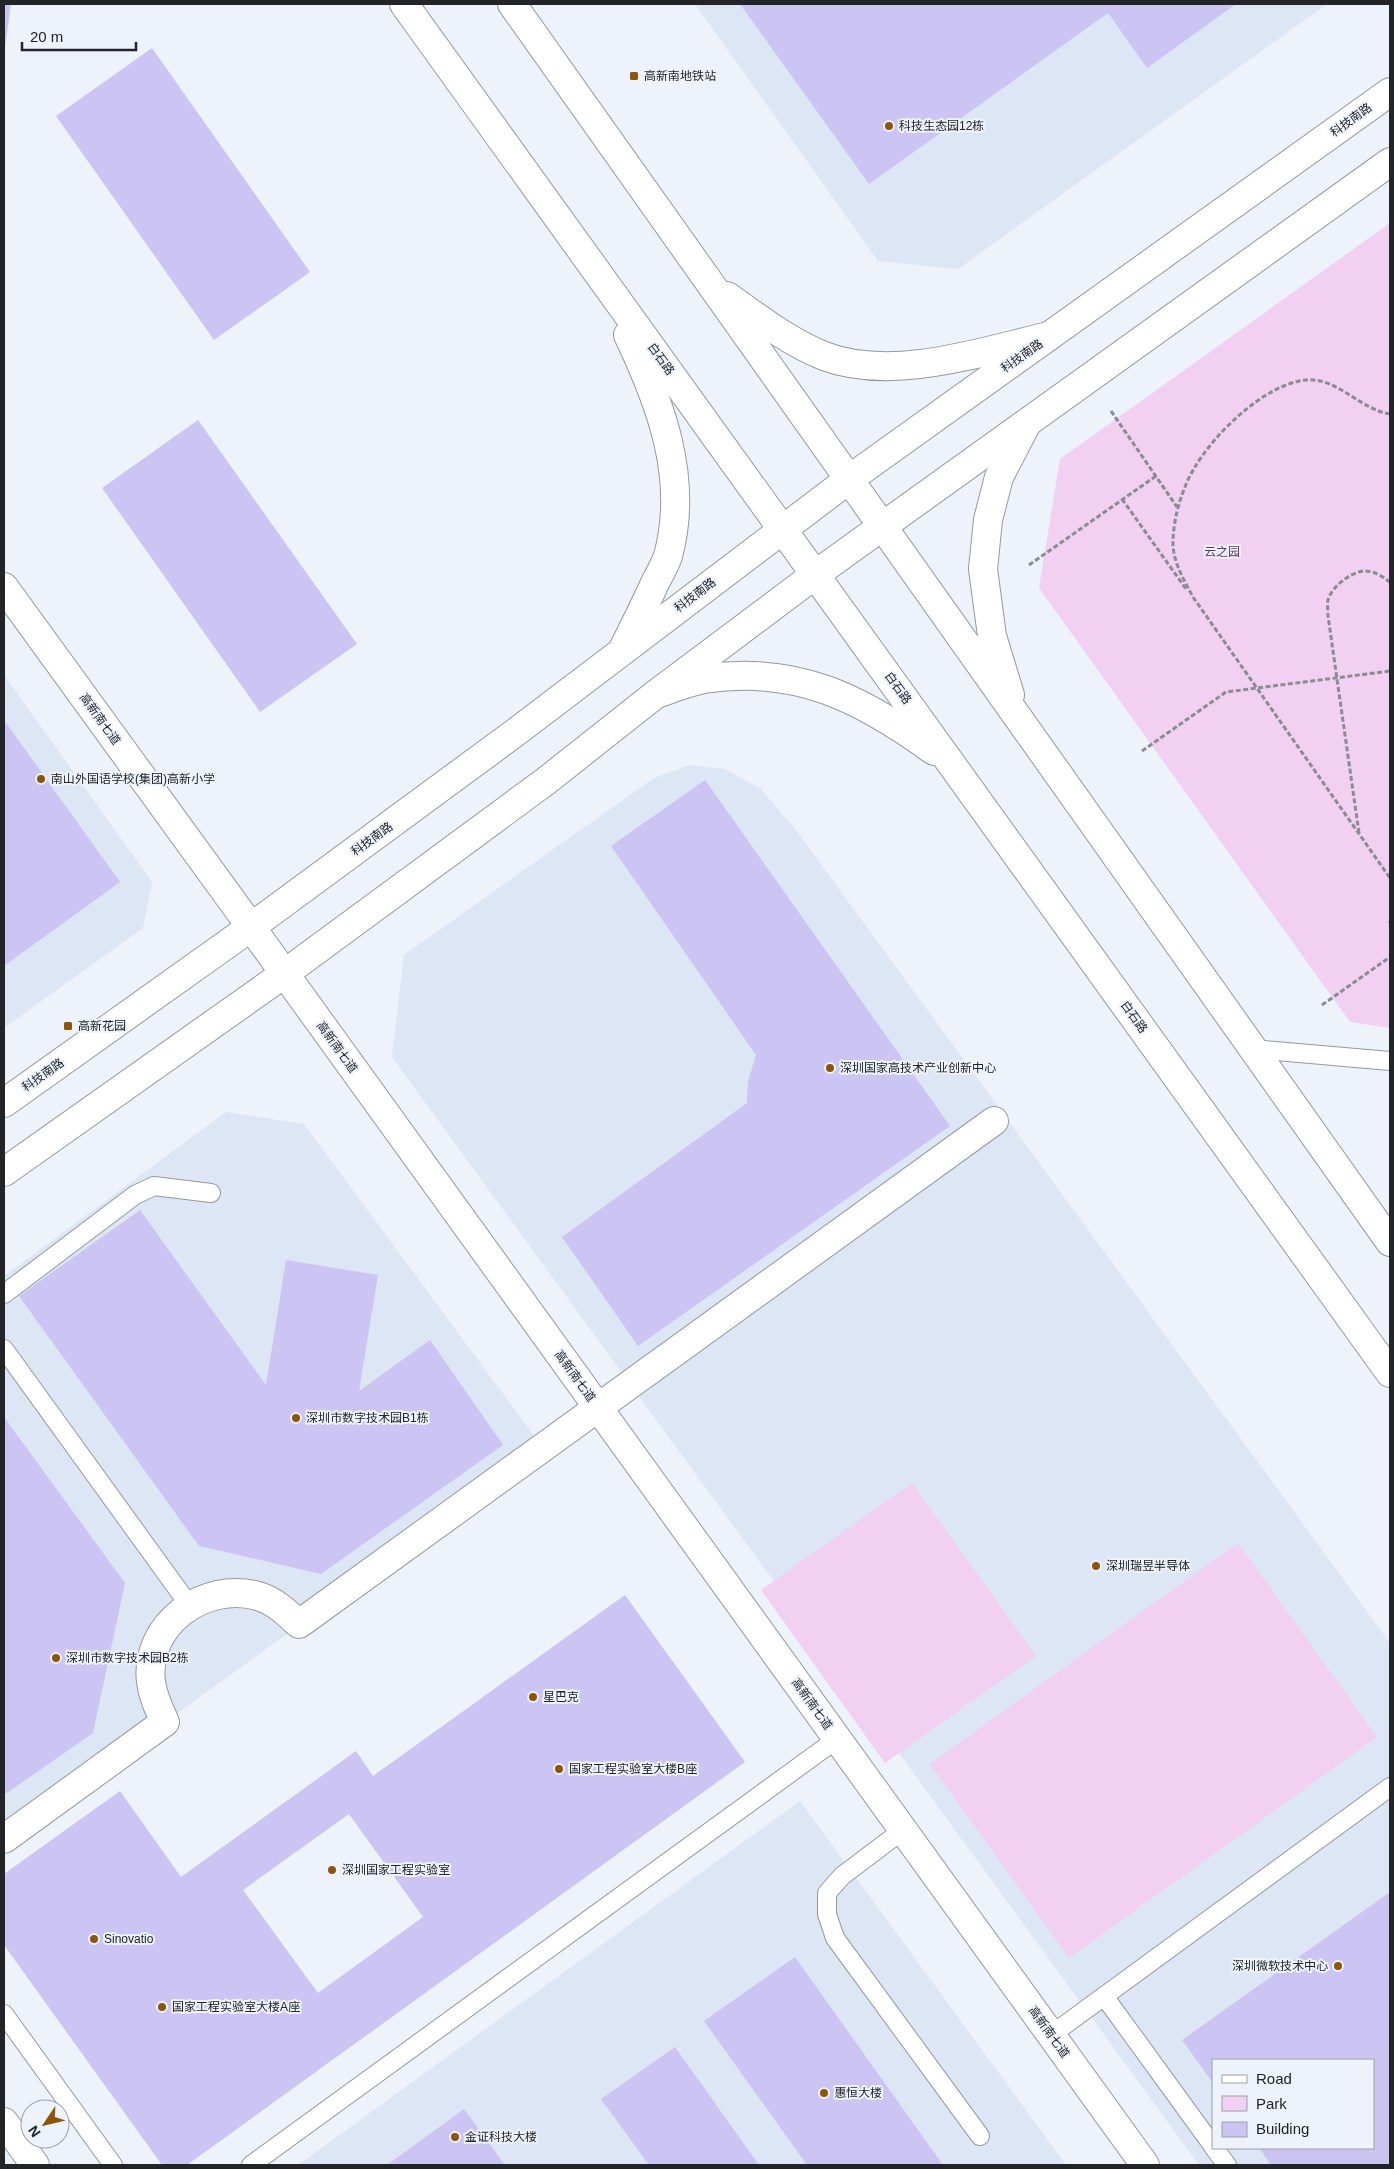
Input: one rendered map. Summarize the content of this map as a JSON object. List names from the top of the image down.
{
  "streets": {
    "main road": ["科技南路", "白石路", "高新南七道"]
  },
  "crossings": [
    ["科技南路", "白石路"],
    ["科技南路", "高新南七道"]
  ],
  "parks": ["云之园"],
  "places": {
    "transit": ["高新南地铁站", "高新花园"],
    "other": [
      "科技生态园12栋",
      "南山外国语学校(集团)高新小学",
      "深圳国家高技术产业创新中心",
      "深圳市数字技术园B1栋",
      "深圳瑞昱半导体",
      "深圳市数字技术园B2栋",
      "星巴克",
      "国家工程实验室大楼B座",
      "深圳国家工程实验室",
      "Sinovatio",
      "深圳微软技术中心",
      "国家工程实验室大楼A座",
      "惠恒大楼",
      "金证科技大楼"
    ]
  },
  "legend": ["Road", "Park", "Building"],
  "scale_bar": "20 m",
  "north": "bottom left"
}
